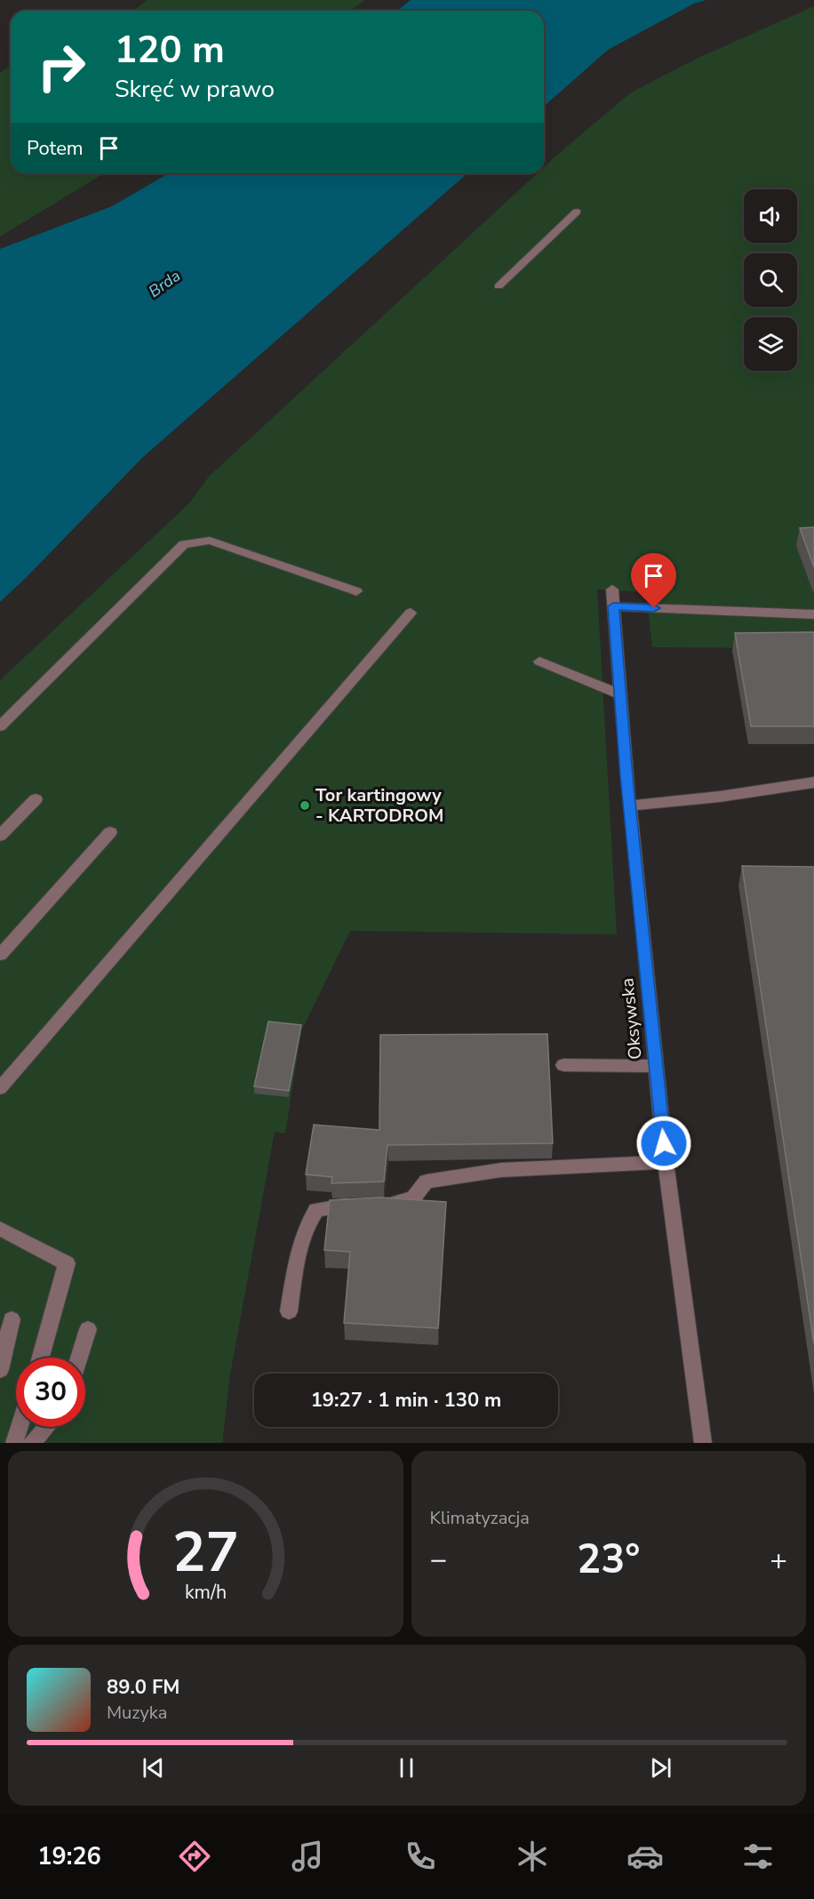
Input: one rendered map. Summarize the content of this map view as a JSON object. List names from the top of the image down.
{
  "streets": {
    "street": ["Oksywska"]
  },
  "water": ["Brda"],
  "places": ["Tor kartingowy - KARTODROM"],
  "page": {
    "turn": ["120 m", "Skręć w prawo"],
    "then": "Potem",
    "limit": "30",
    "trip": "19:27 · 1 min · 130 m",
    "tile": "Klimatyzacja",
    "heat": ["−", "23°", "+"],
    "song": ["89.0 FM", "Muzyka"],
    "tabs": "19:26",
    "gauge": ["27", "km/h"]
  }
}
